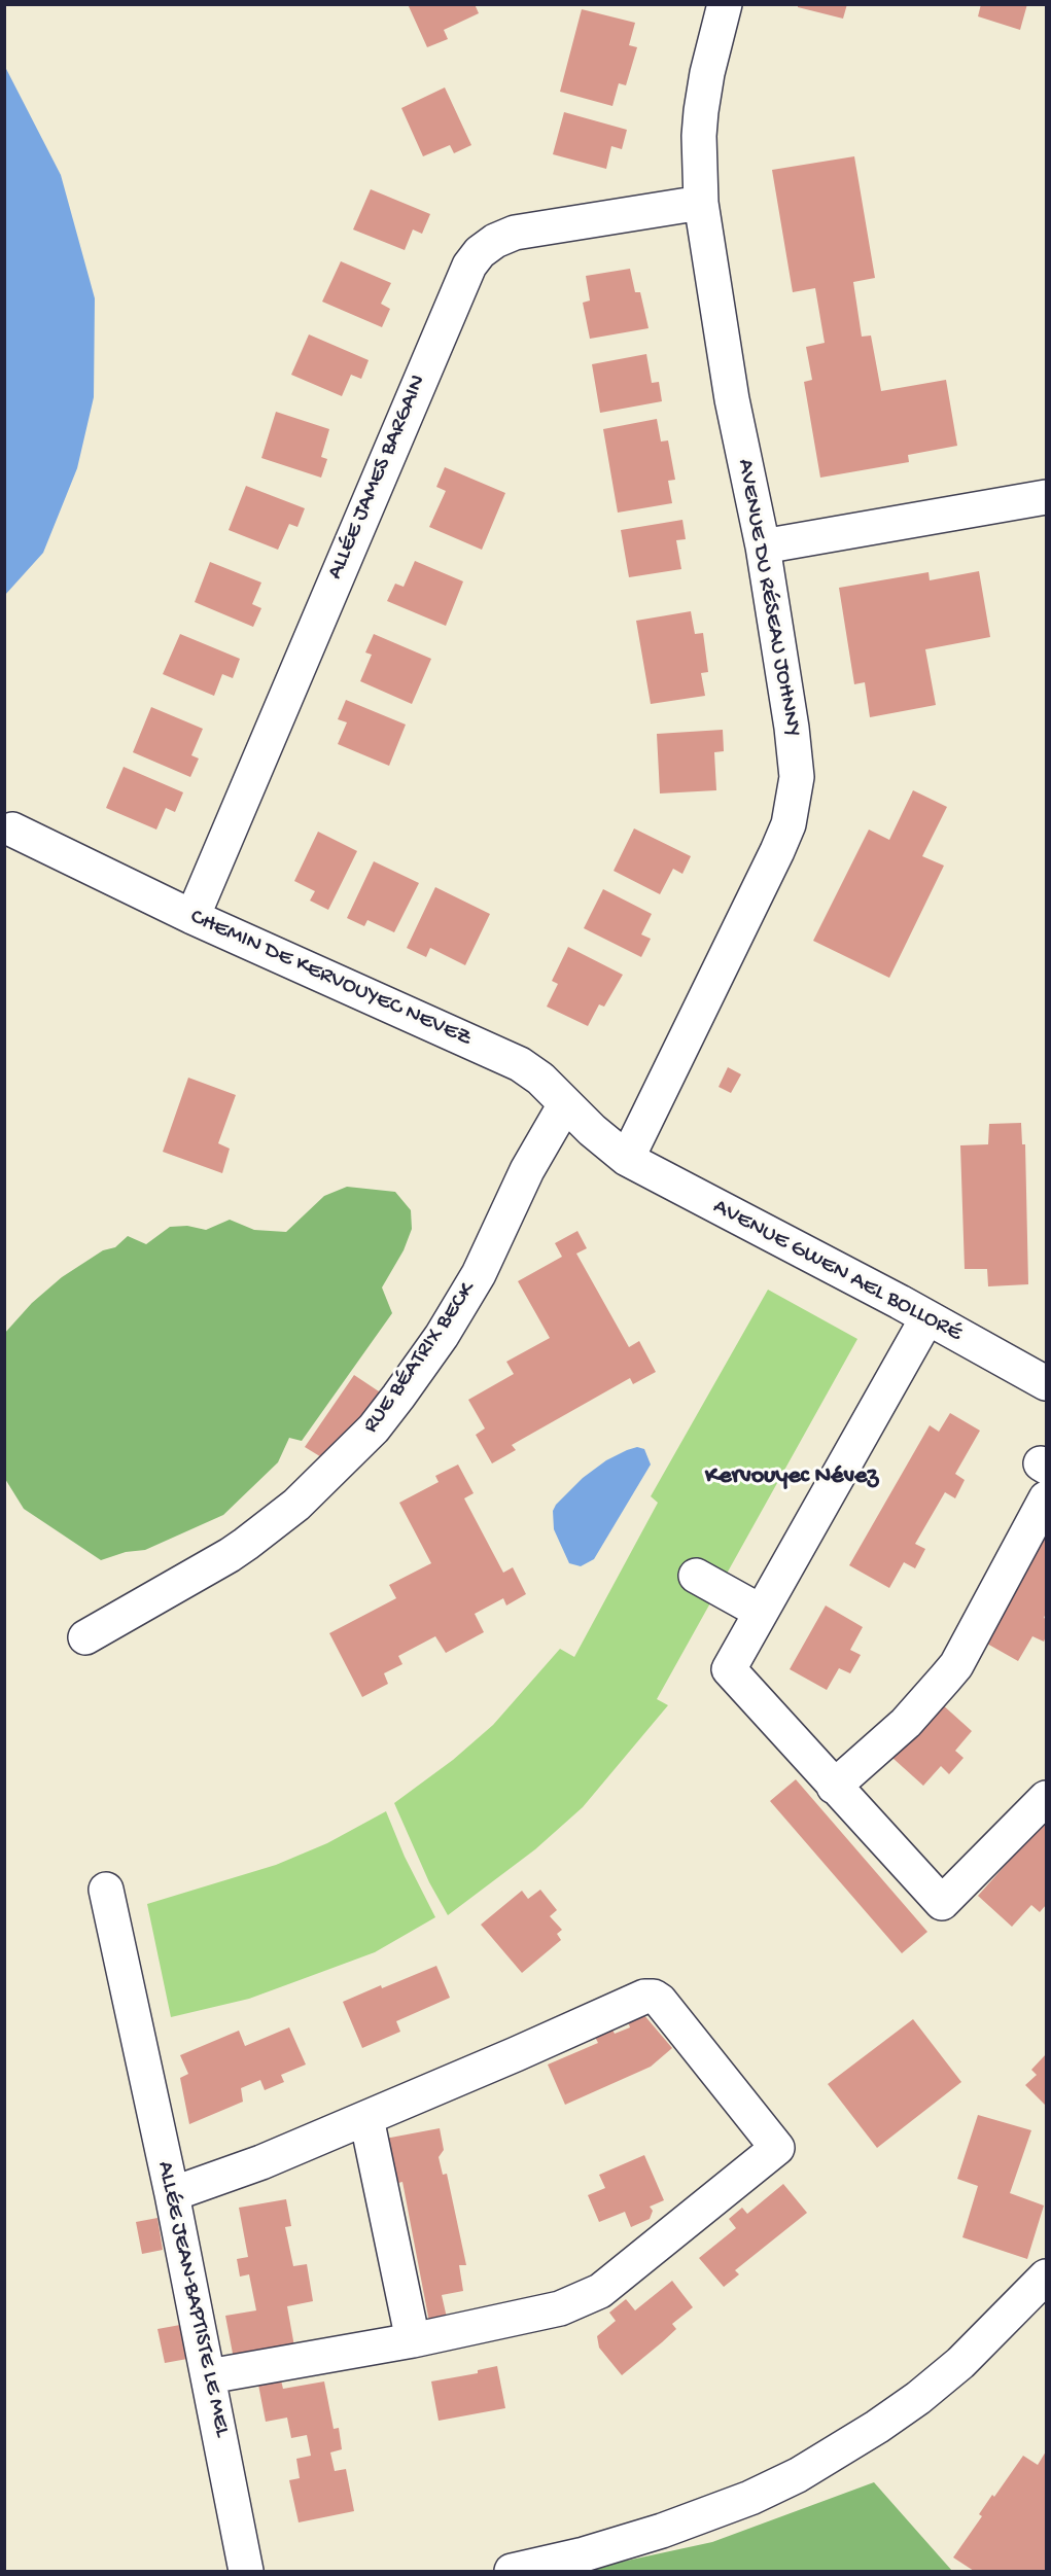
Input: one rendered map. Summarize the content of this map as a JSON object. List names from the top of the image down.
{
  "streets": {
    "street": [
      "ALLÉE JAMES BARGAIN",
      "AVENUE DU RÉSEAU JOHNNY",
      "CHEMIN DE KERVOUYEC NEVEZ",
      "AVENUE GWEN AEL BOLLORÉ",
      "RUE BÉATRIX BECK",
      "ALLÉE JEAN-BAPTISTE LE MEL"
    ]
  },
  "crossings": [
    ["ALLÉE JAMES BARGAIN", "AVENUE DU RÉSEAU JOHNNY"],
    ["ALLÉE JAMES BARGAIN", "CHEMIN DE KERVOUYEC NEVEZ"],
    ["AVENUE DU RÉSEAU JOHNNY", "CHEMIN DE KERVOUYEC NEVEZ"],
    ["AVENUE DU RÉSEAU JOHNNY", "AVENUE GWEN AEL BOLLORÉ"],
    ["CHEMIN DE KERVOUYEC NEVEZ", "AVENUE GWEN AEL BOLLORÉ"],
    ["CHEMIN DE KERVOUYEC NEVEZ", "RUE BÉATRIX BECK"]
  ],
  "districts": ["Kervouyec Névez"]
}
